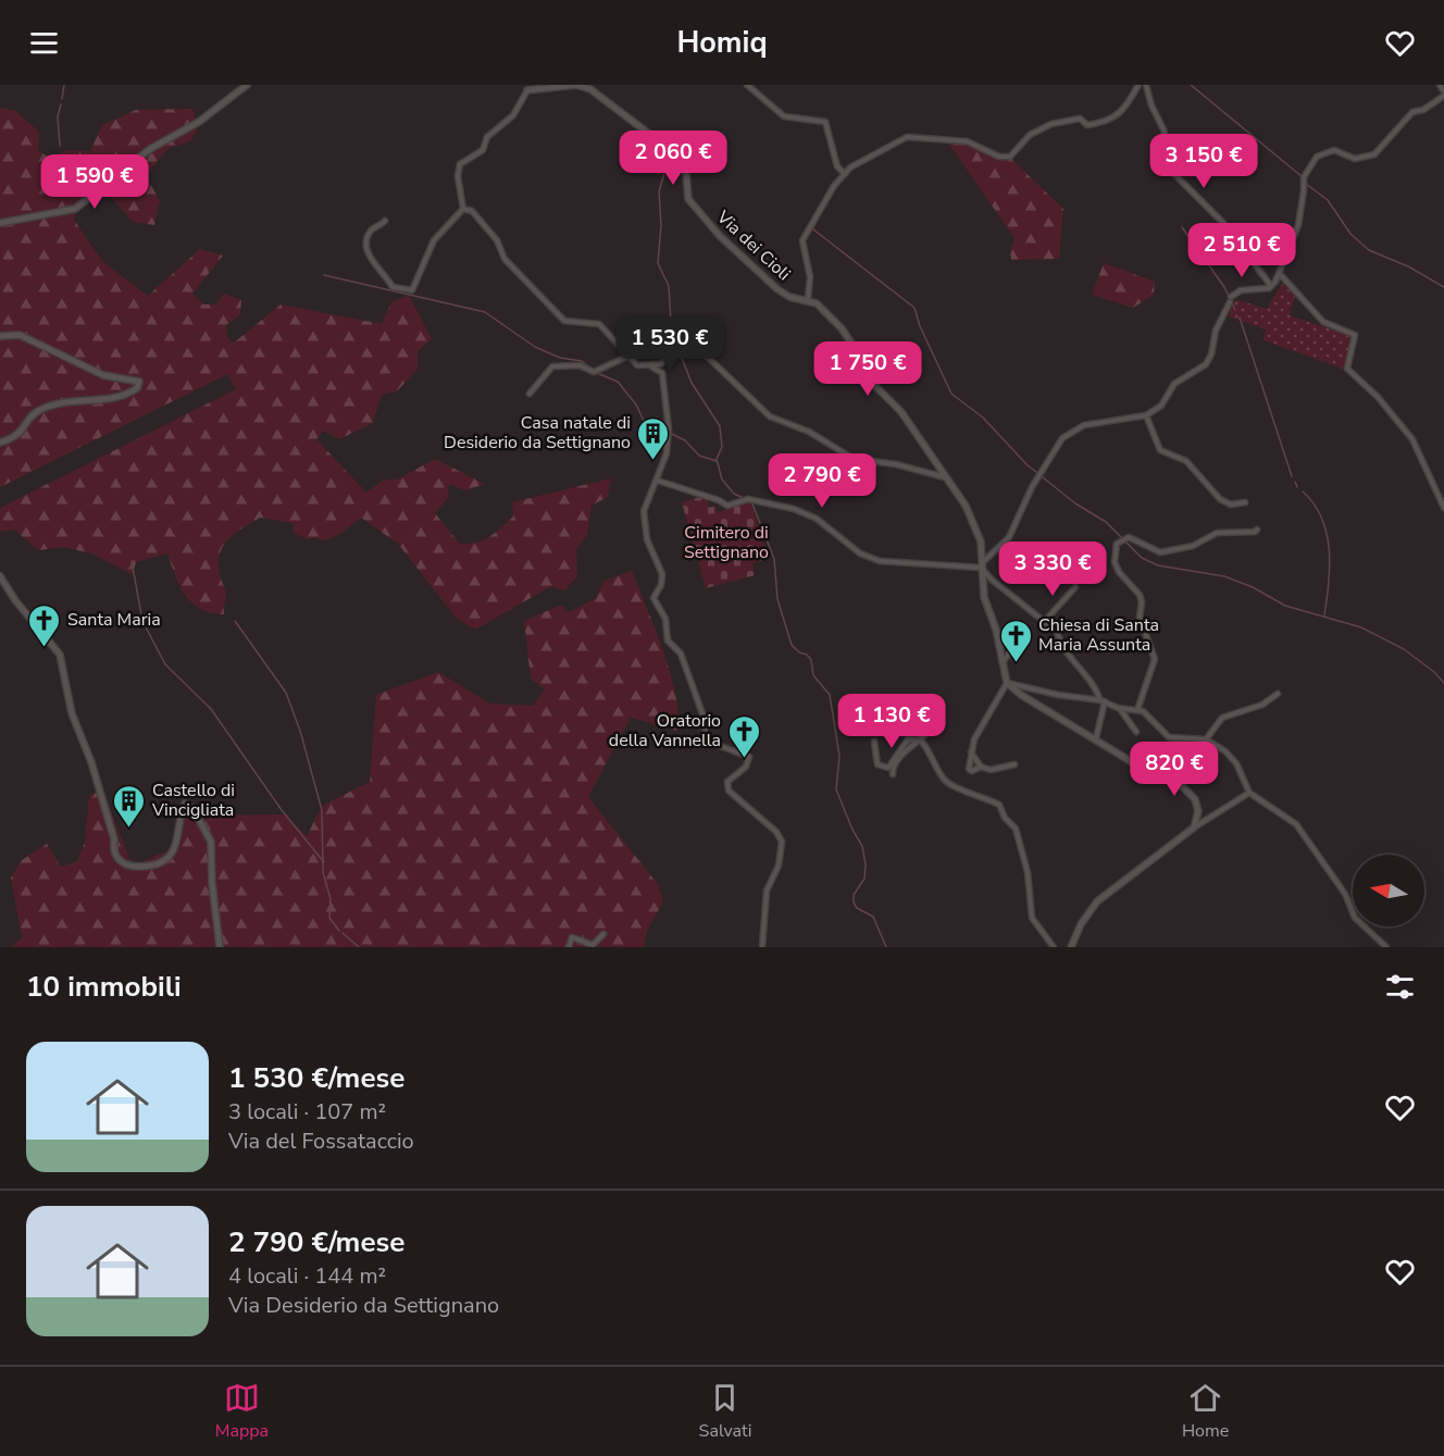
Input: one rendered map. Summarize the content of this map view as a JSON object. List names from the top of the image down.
{
  "streets": {
    "street": ["Via dei Cioli"]
  },
  "parks": ["Cimitero di Settignano"],
  "places": {
    "building": ["Casa natale di Desiderio da Settignano", "Castello di Vincigliata"],
    "church": ["Santa Maria", "Chiesa di Santa Maria Assunta", "Oratorio della Vannella"]
  },
  "north": "left",
  "page": {
    "header": "Homiq",
    "price": [
      "2 060 €",
      "3 150 €",
      "1 590 €",
      "2 510 €",
      "1 530 €",
      "1 750 €",
      "2 790 €",
      "3 330 €",
      "1 130 €",
      "820 €"
    ],
    "heading": "10 immobili",
    "list": [
      {
        "name": "1 530 €/mese",
        "note": "3 locali · 107 m² · Via del Fossataccio"
      },
      {
        "name": "2 790 €/mese",
        "note": "4 locali · 144 m² · Via Desiderio da Settignano"
      }
    ],
    "tabs": ["Mappa", "Salvati", "Home"]
  }
}
